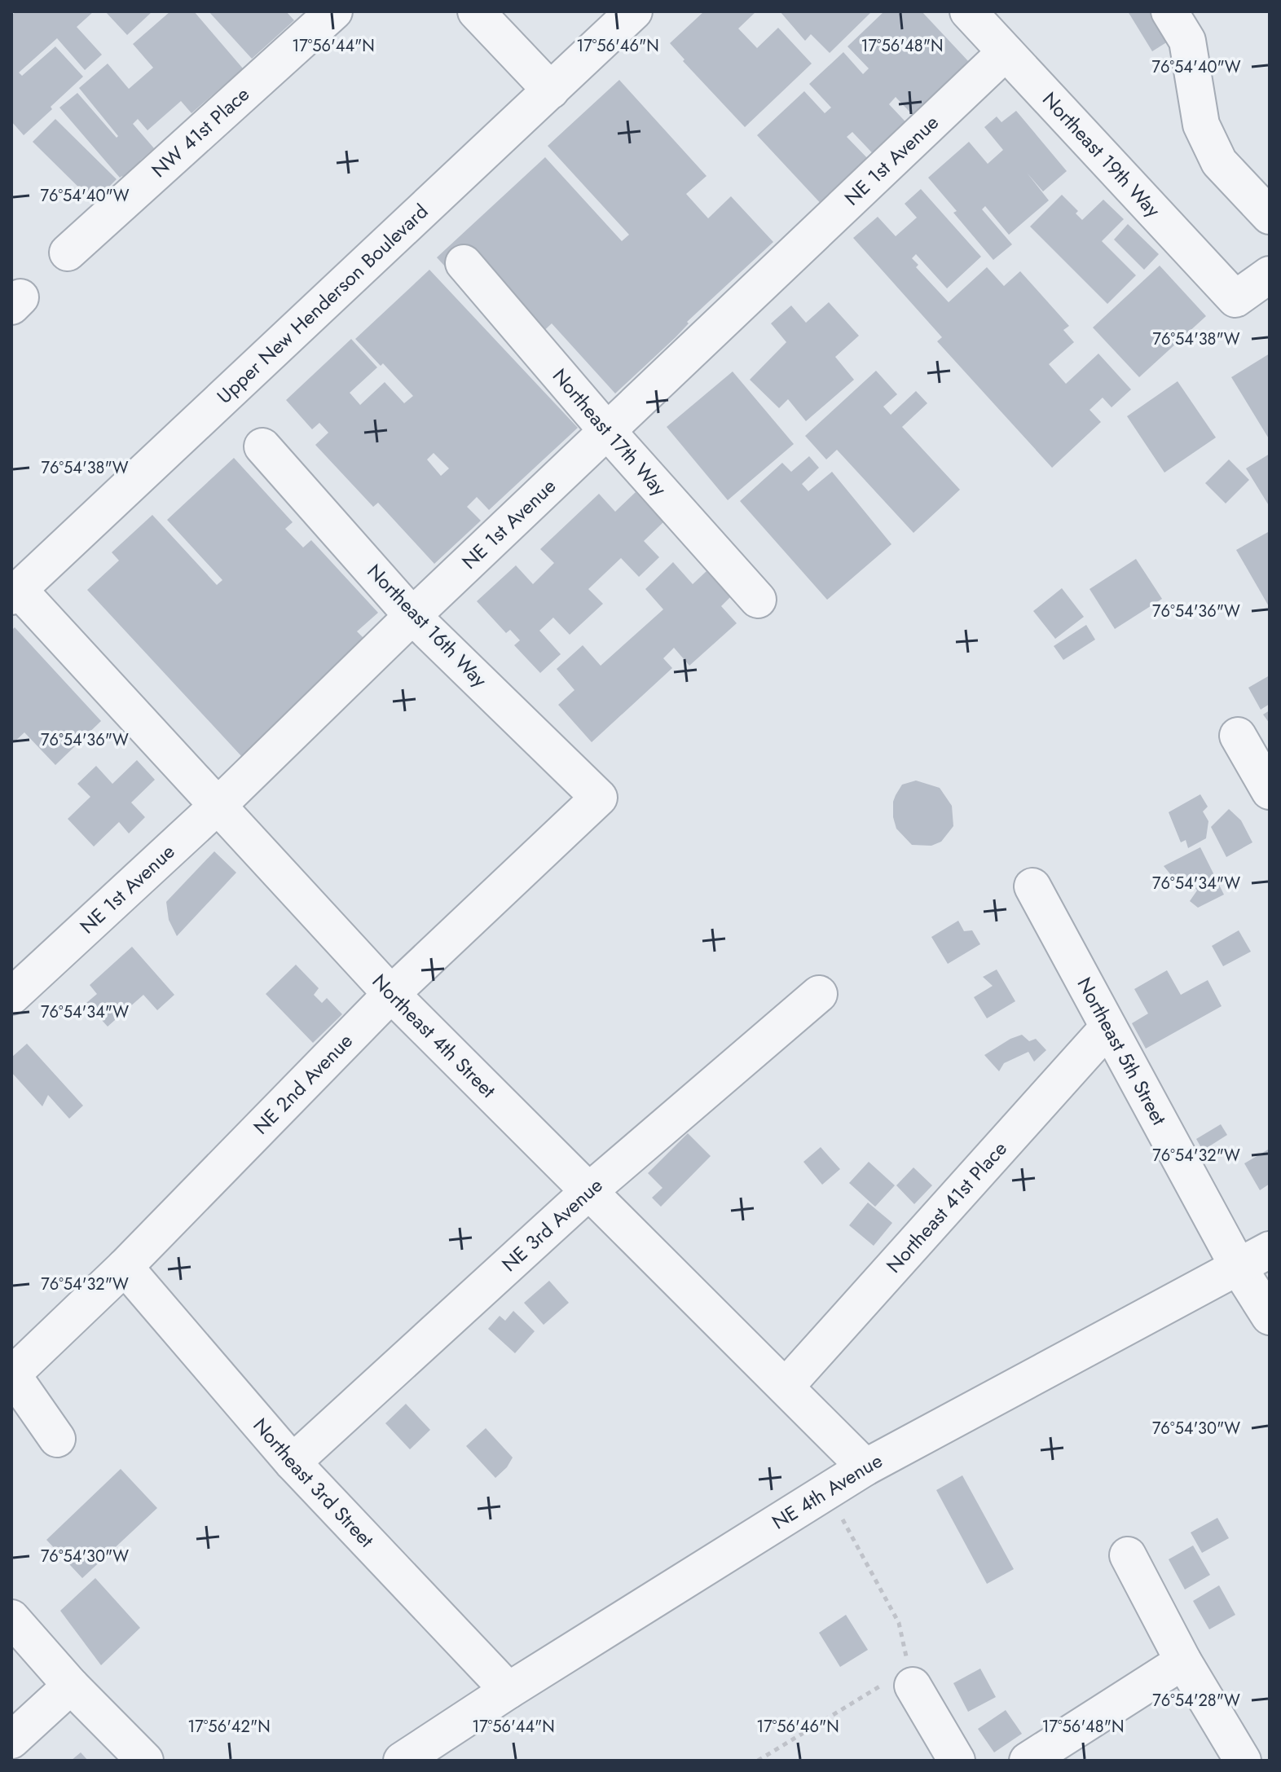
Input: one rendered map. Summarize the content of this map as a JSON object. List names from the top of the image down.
{
  "streets": {
    "street": [
      "NW 41st Place",
      "Northeast 19th Way",
      "NE 1st Avenue",
      "Upper New Henderson Boulevard",
      "Northeast 17th Way",
      "Northeast 16th Way",
      "Northeast 4th Street",
      "Northeast 5th Street",
      "NE 2nd Avenue",
      "Northeast 41st Place",
      "NE 3rd Avenue",
      "Northeast 3rd Street",
      "NE 4th Avenue"
    ]
  },
  "crossings": [
    ["Northeast 19th Way", "NE 1st Avenue"],
    ["NE 1st Avenue", "Northeast 17th Way"],
    ["NE 1st Avenue", "Northeast 16th Way"],
    ["NE 1st Avenue", "Northeast 4th Street"],
    ["Upper New Henderson Boulevard", "Northeast 4th Street"],
    ["Northeast 16th Way", "NE 2nd Avenue"],
    ["Northeast 4th Street", "NE 2nd Avenue"],
    ["Northeast 4th Street", "Northeast 41st Place"],
    ["Northeast 4th Street", "NE 3rd Avenue"],
    ["Northeast 4th Street", "NE 4th Avenue"],
    ["Northeast 5th Street", "Northeast 41st Place"],
    ["Northeast 5th Street", "NE 4th Avenue"],
    ["NE 2nd Avenue", "Northeast 3rd Street"],
    ["NE 3rd Avenue", "Northeast 3rd Street"],
    ["Northeast 3rd Street", "NE 4th Avenue"]
  ],
  "coordinates": [
    "17°56'44\"N",
    "17°56'46\"N",
    "17°56'48\"N",
    "76°54'40\"W",
    "76°54'38\"W",
    "76°54'36\"W",
    "76°54'34\"W",
    "76°54'32\"W",
    "76°54'30\"W",
    "76°54'28\"W",
    "17°56'42\"N"
  ]
}
